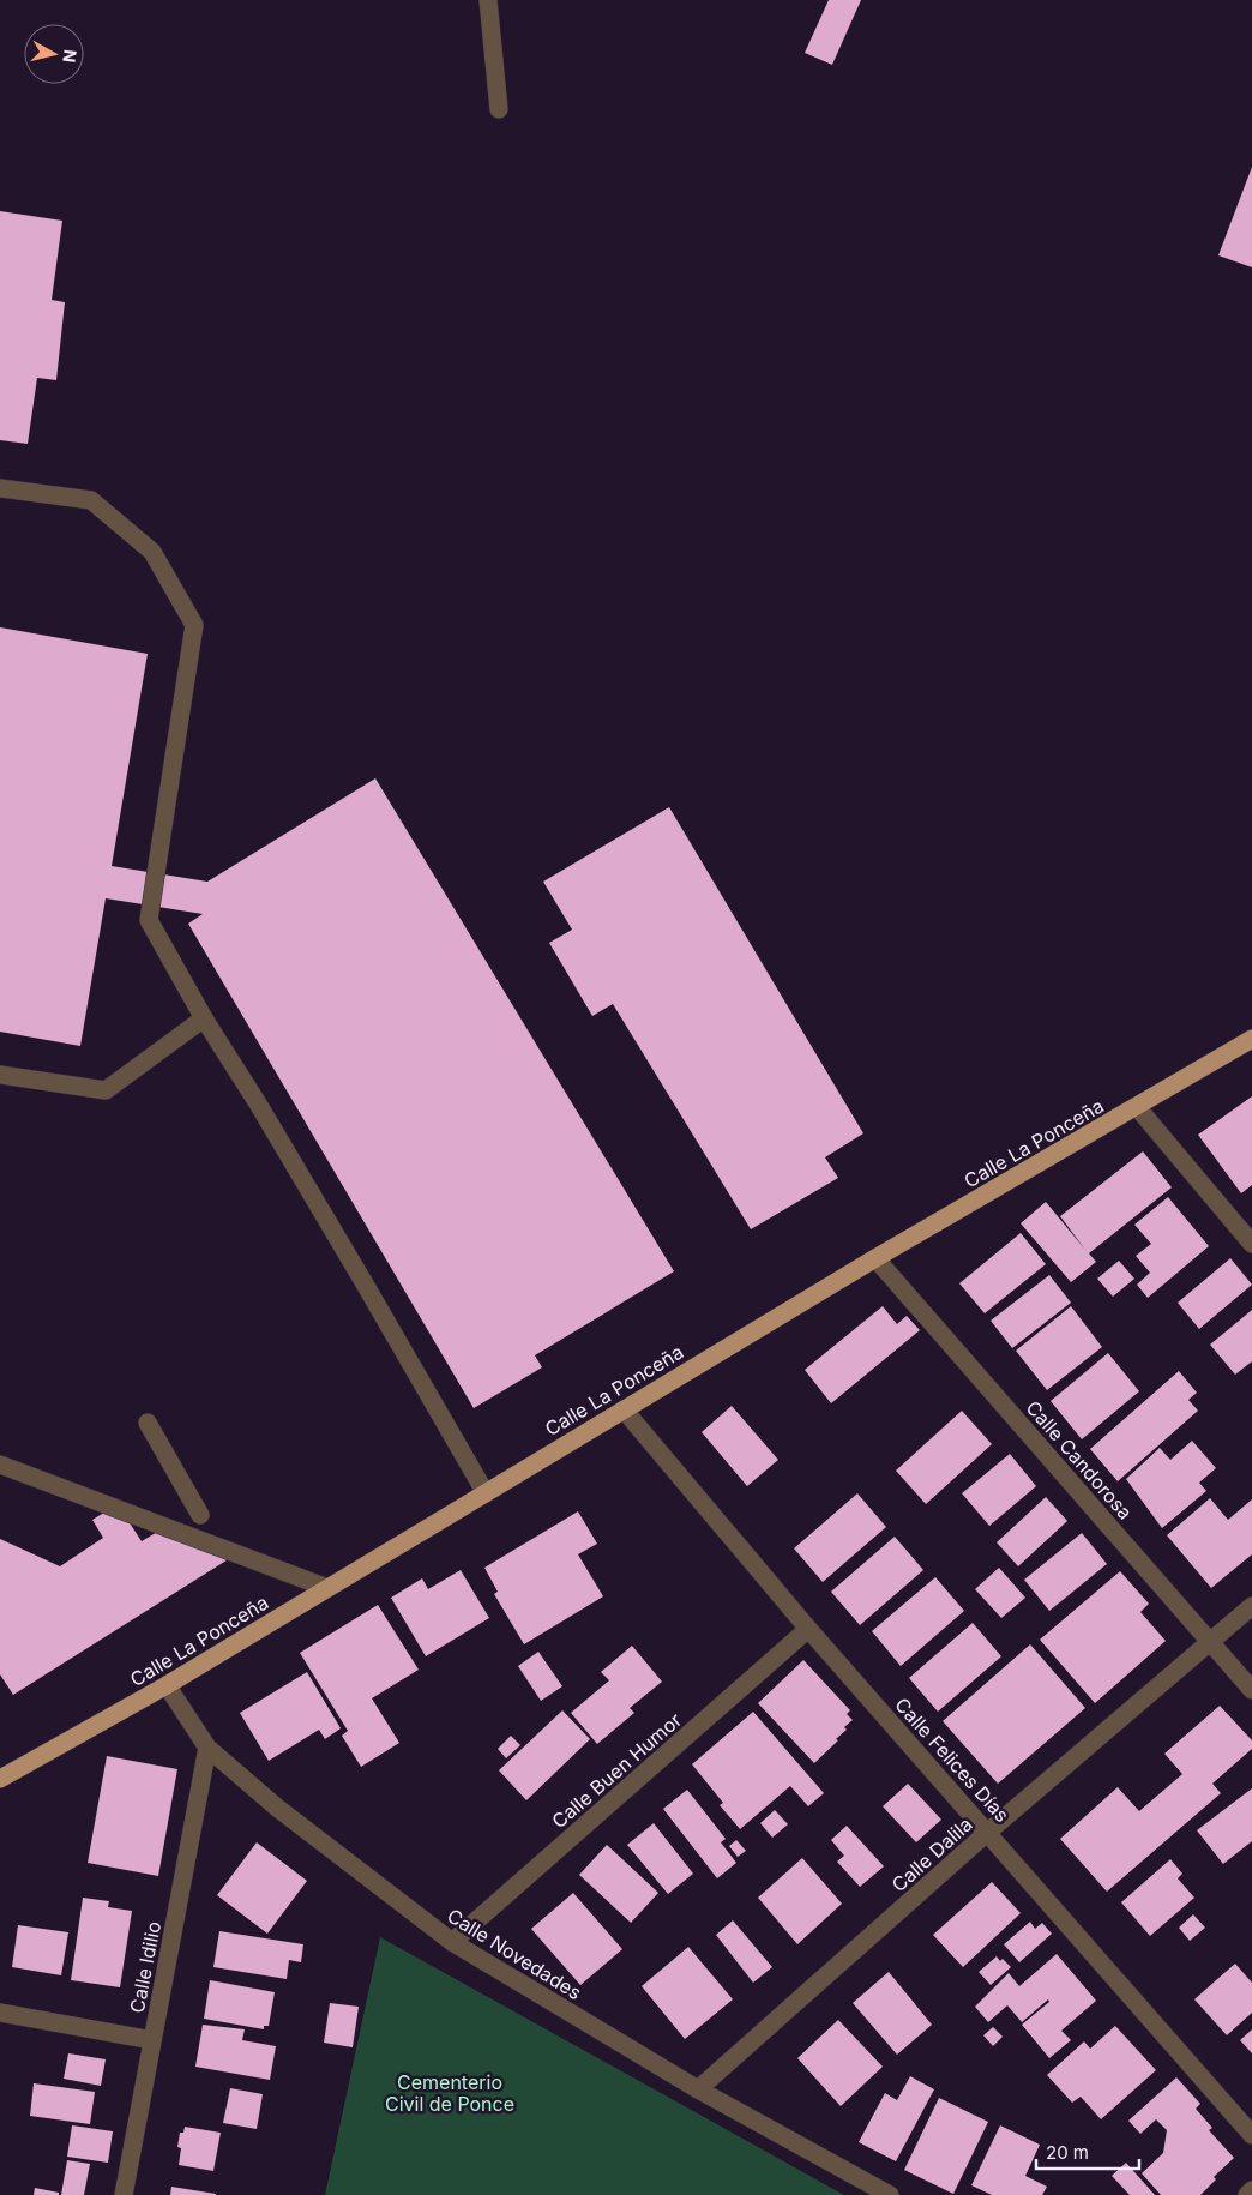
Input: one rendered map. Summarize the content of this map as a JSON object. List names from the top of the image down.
{
  "streets": {
    "main road": ["Calle La Ponceña"],
    "street": [
      "Calle Candorosa",
      "Calle Felices Días",
      "Calle Buen Humor",
      "Calle Dalila",
      "Calle Novedades",
      "Calle Idilio"
    ]
  },
  "crossings": [
    ["Calle La Ponceña", "Calle Candorosa"],
    ["Calle La Ponceña", "Calle Felices Días"],
    ["Calle La Ponceña", "Calle Novedades"],
    ["Calle Candorosa", "Calle Dalila"],
    ["Calle Felices Días", "Calle Buen Humor"],
    ["Calle Felices Días", "Calle Dalila"],
    ["Calle Buen Humor", "Calle Novedades"],
    ["Calle Dalila", "Calle Novedades"],
    ["Calle Novedades", "Calle Idilio"]
  ],
  "parks": ["Cementerio Civil de Ponce"],
  "scale_bar": "20 m",
  "north": "right"
}
